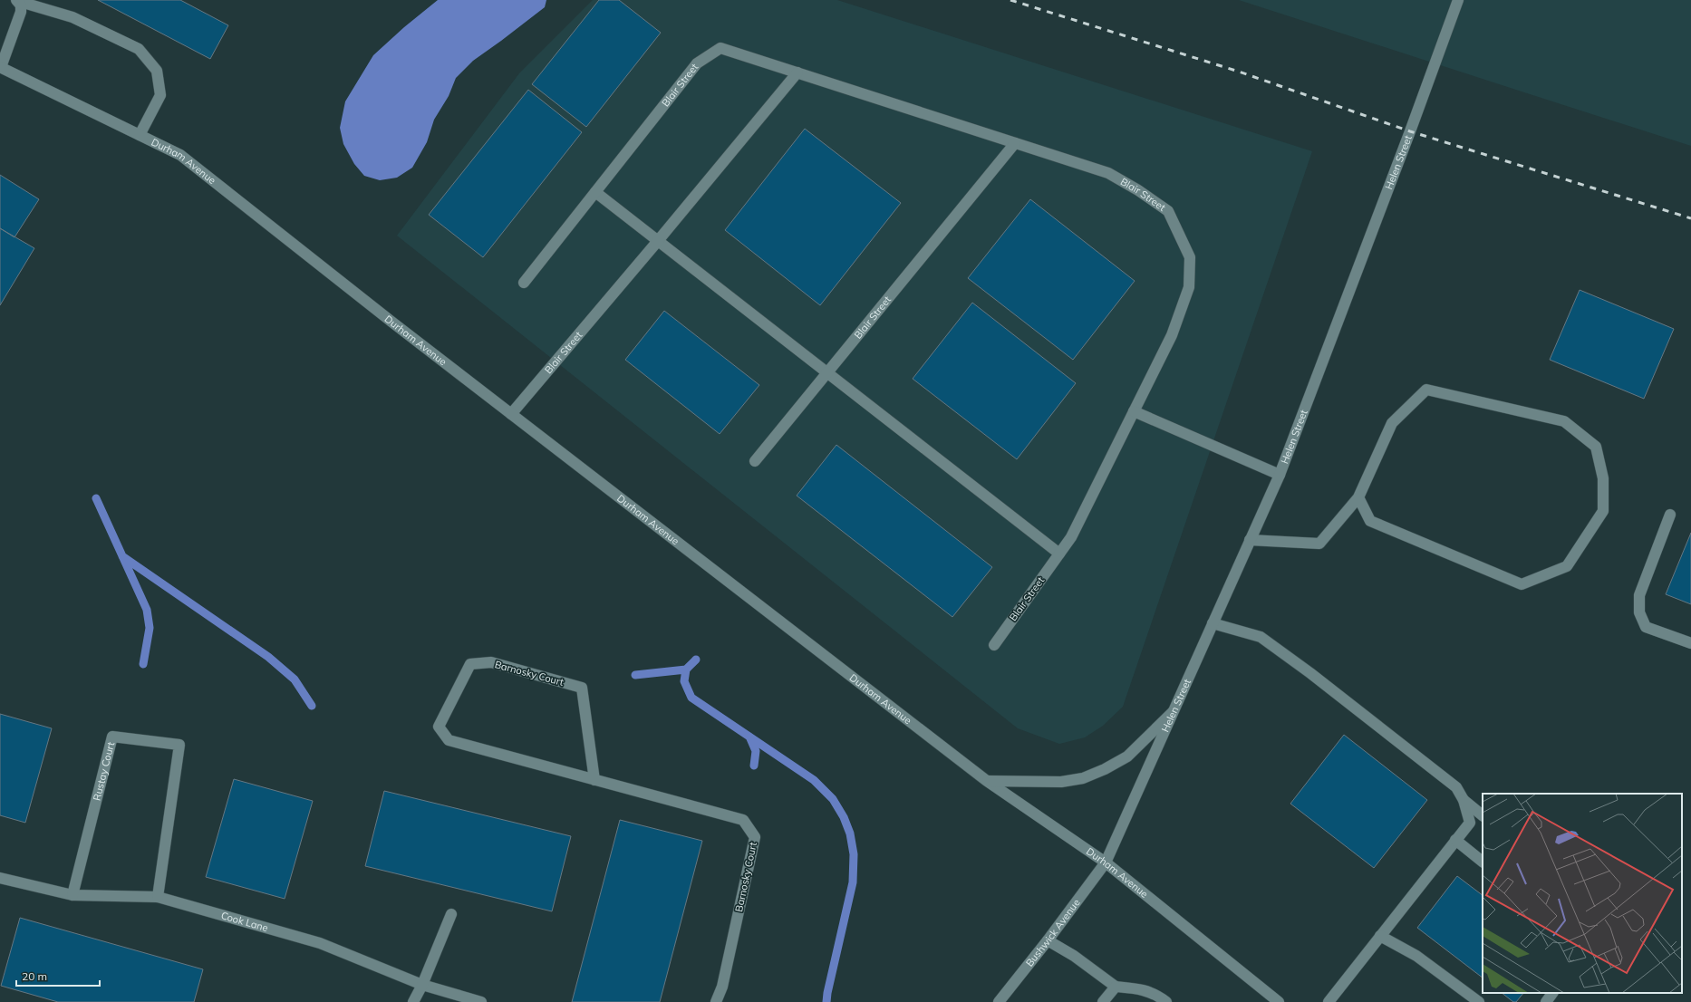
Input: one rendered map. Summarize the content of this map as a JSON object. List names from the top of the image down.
{
  "streets": {
    "street": [
      "Blair Street",
      "Durham Avenue",
      "Helen Street",
      "Barnosky Court",
      "Rustay Court",
      "Cook Lane",
      "Bushwick Avenue"
    ]
  },
  "crossings": [
    ["Blair Street", "Durham Avenue"],
    ["Durham Avenue", "Helen Street"],
    ["Durham Avenue", "Bushwick Avenue"],
    ["Helen Street", "Bushwick Avenue"],
    ["Rustay Court", "Cook Lane"]
  ],
  "scale_bar": "20 m"
}
